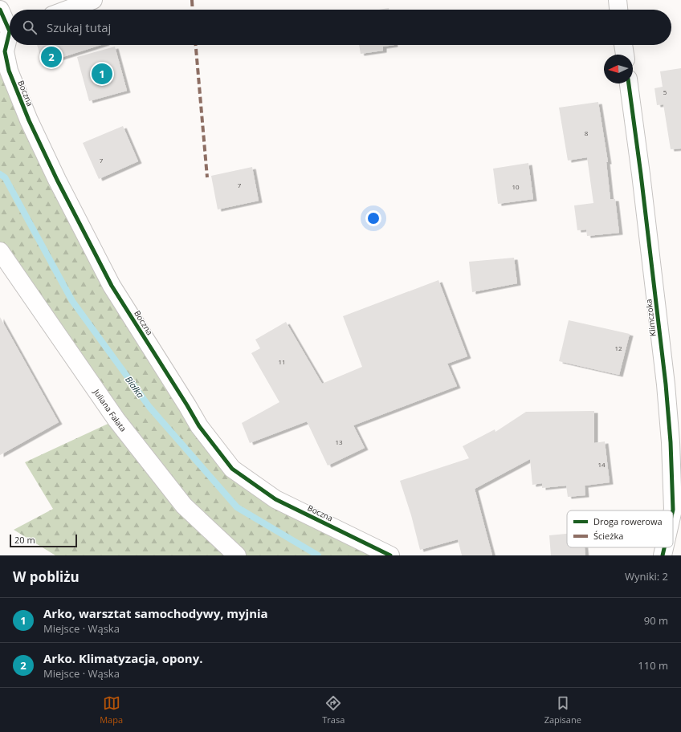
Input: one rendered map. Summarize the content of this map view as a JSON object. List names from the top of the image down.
{
  "streets": {
    "street": ["Boczna", "Klimczoka", "Juliana Fałata"]
  },
  "water": ["Białka"],
  "house_numbers": [
    "5",
    "8",
    "7",
    "7",
    "10",
    "12",
    "11",
    "13",
    "14"
  ],
  "legend": ["Droga rowerowa", "Ścieżka"],
  "scale_bar": "20 m",
  "north": "left",
  "page": {
    "search": "Szukaj tutaj",
    "pins": ["2", "1"],
    "scale": "20 m",
    "heading": ["W pobliżu", "Wyniki: 2"],
    "list": [
      {
        "mark": "1",
        "name": "Arko, warsztat samochodywy, myjnia",
        "note": "Miejsce · Wąska",
        "value": "90 m"
      },
      {
        "mark": "2",
        "name": "Arko. Klimatyzacja, opony.",
        "note": "Miejsce · Wąska",
        "value": "110 m"
      }
    ],
    "nav": ["Mapa", "Trasa", "Zapisane"]
  }
}
